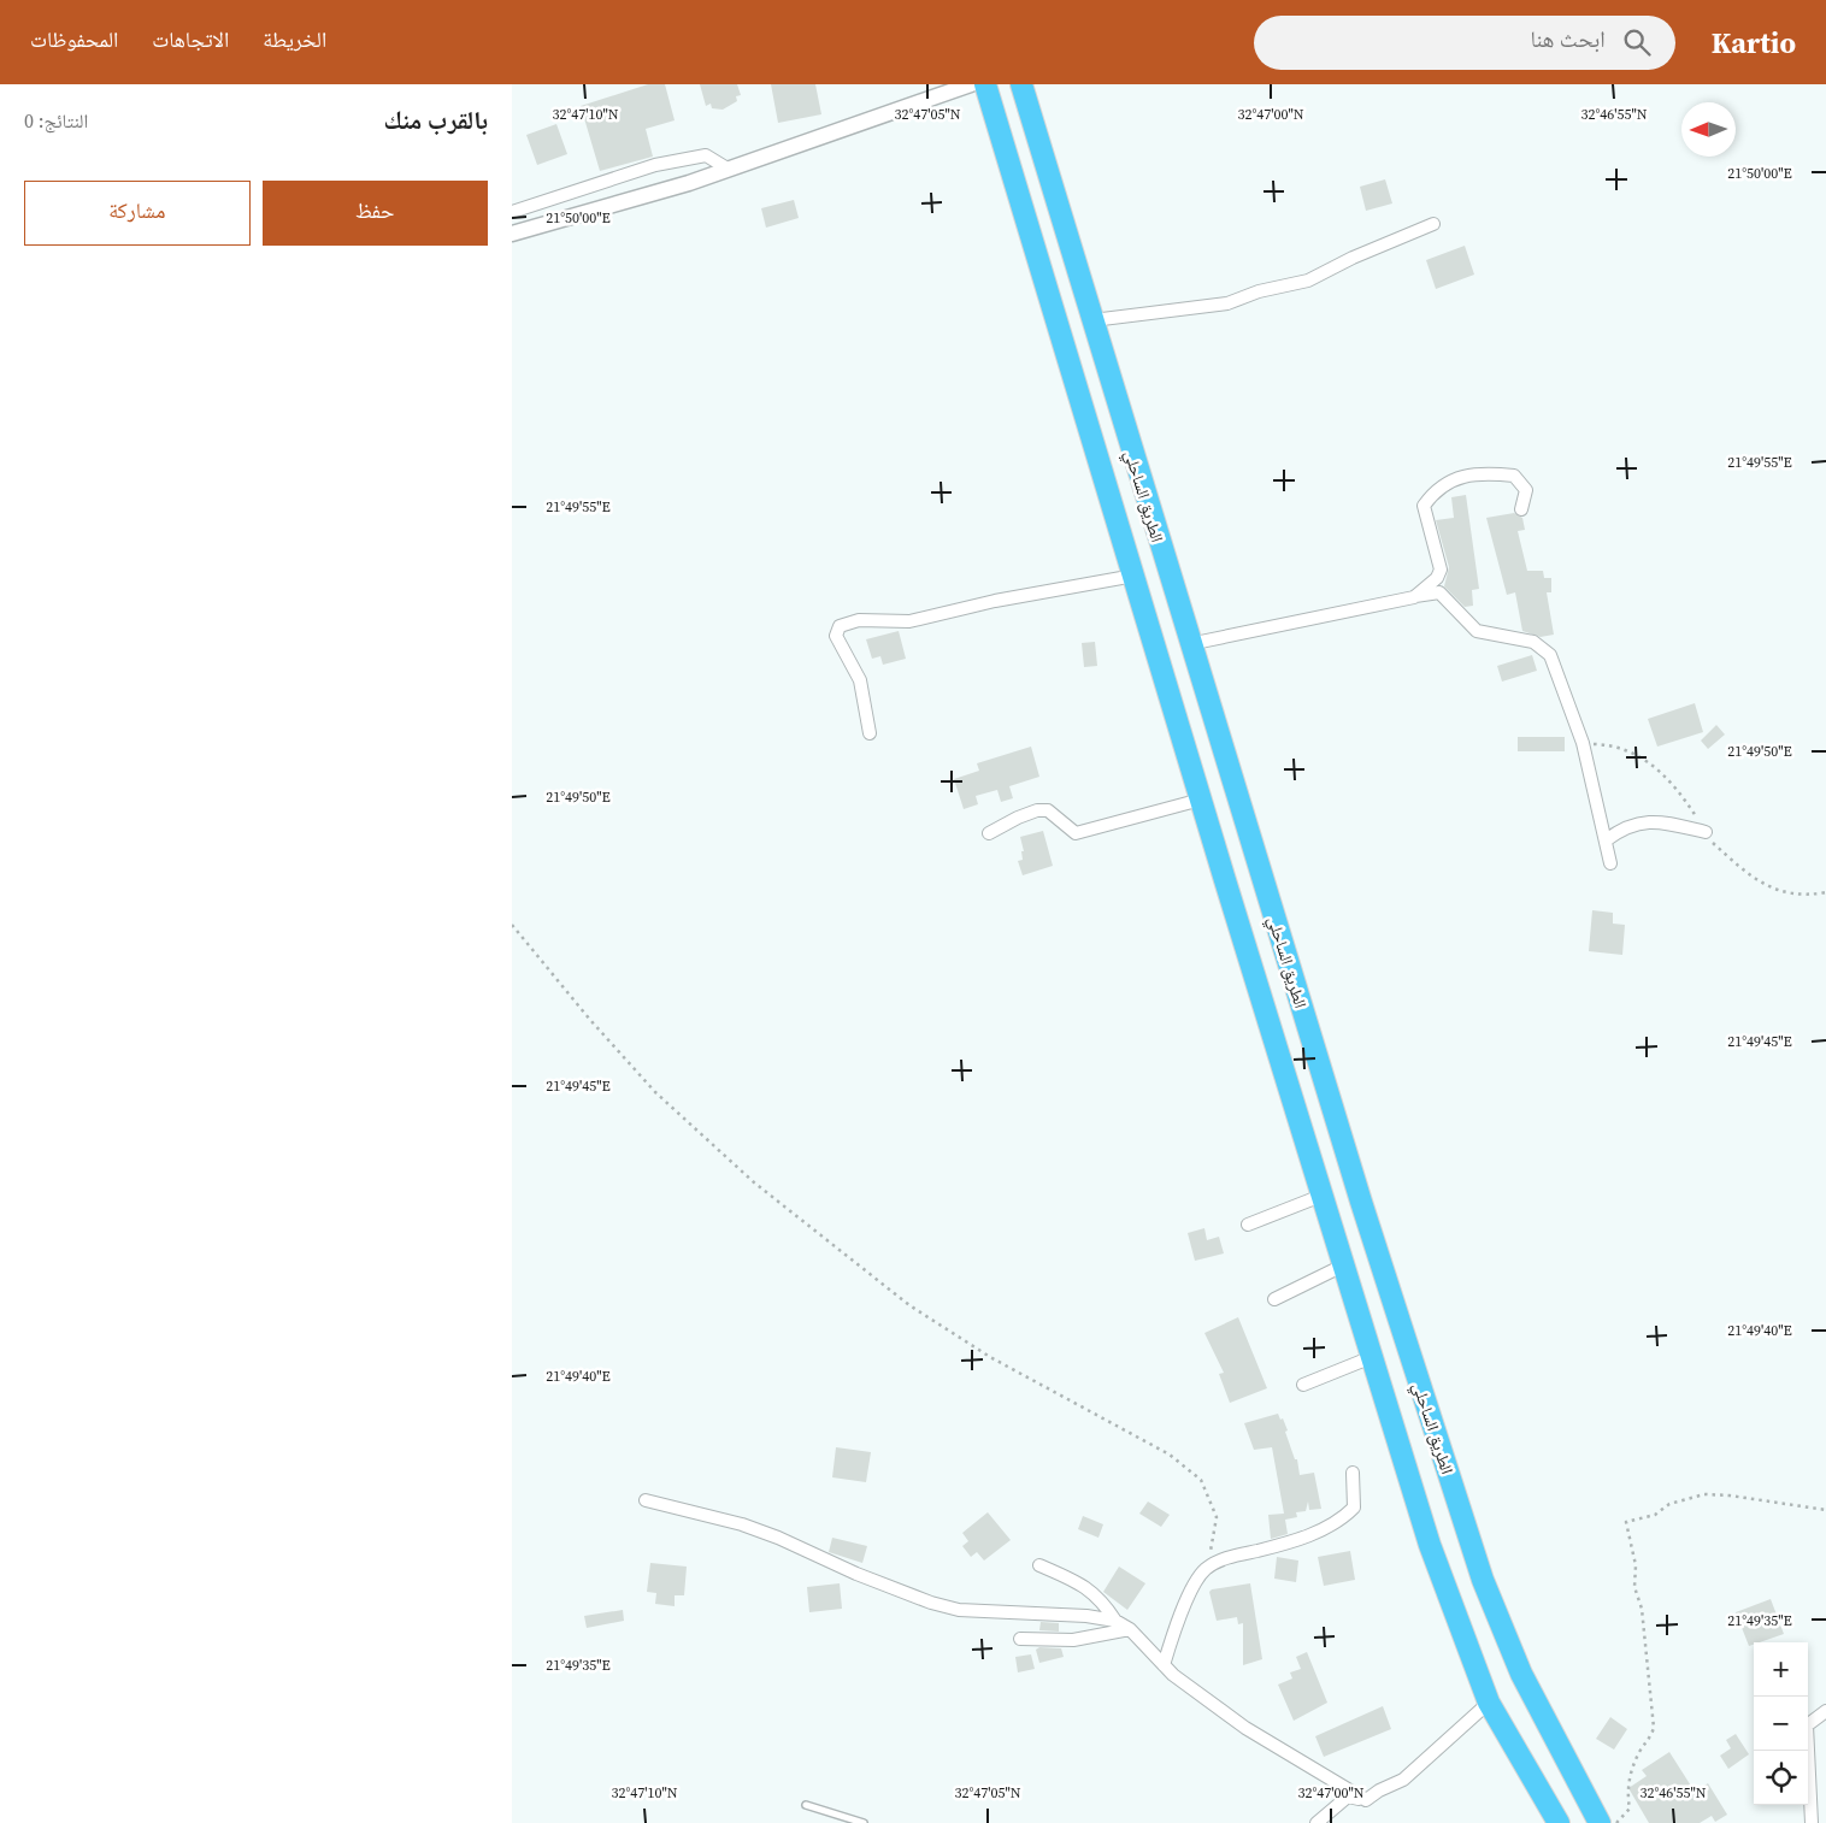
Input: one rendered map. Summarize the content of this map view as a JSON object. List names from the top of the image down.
{
  "streets": {
    "highway": ["الطريق الساحلي"]
  },
  "north": "left",
  "page": {
    "header": "Kartio",
    "search": "ابحث هنا",
    "nav": ["الخريطة", "الاتجاهات", "المحفوظات"],
    "heading": ["بالقرب منك", "النتائج: 0"],
    "buttons": ["حفظ", "مشاركة"],
    "map_buttons": ["+", "−"]
  },
  "coordinates": [
    "32°47'10\"N",
    "32°47'05\"N",
    "32°47'00\"N",
    "32°46'55\"N",
    "21°50'00\"E",
    "21°49'55\"E",
    "21°49'50\"E",
    "21°49'45\"E",
    "21°49'40\"E",
    "21°49'35\"E"
  ]
}
